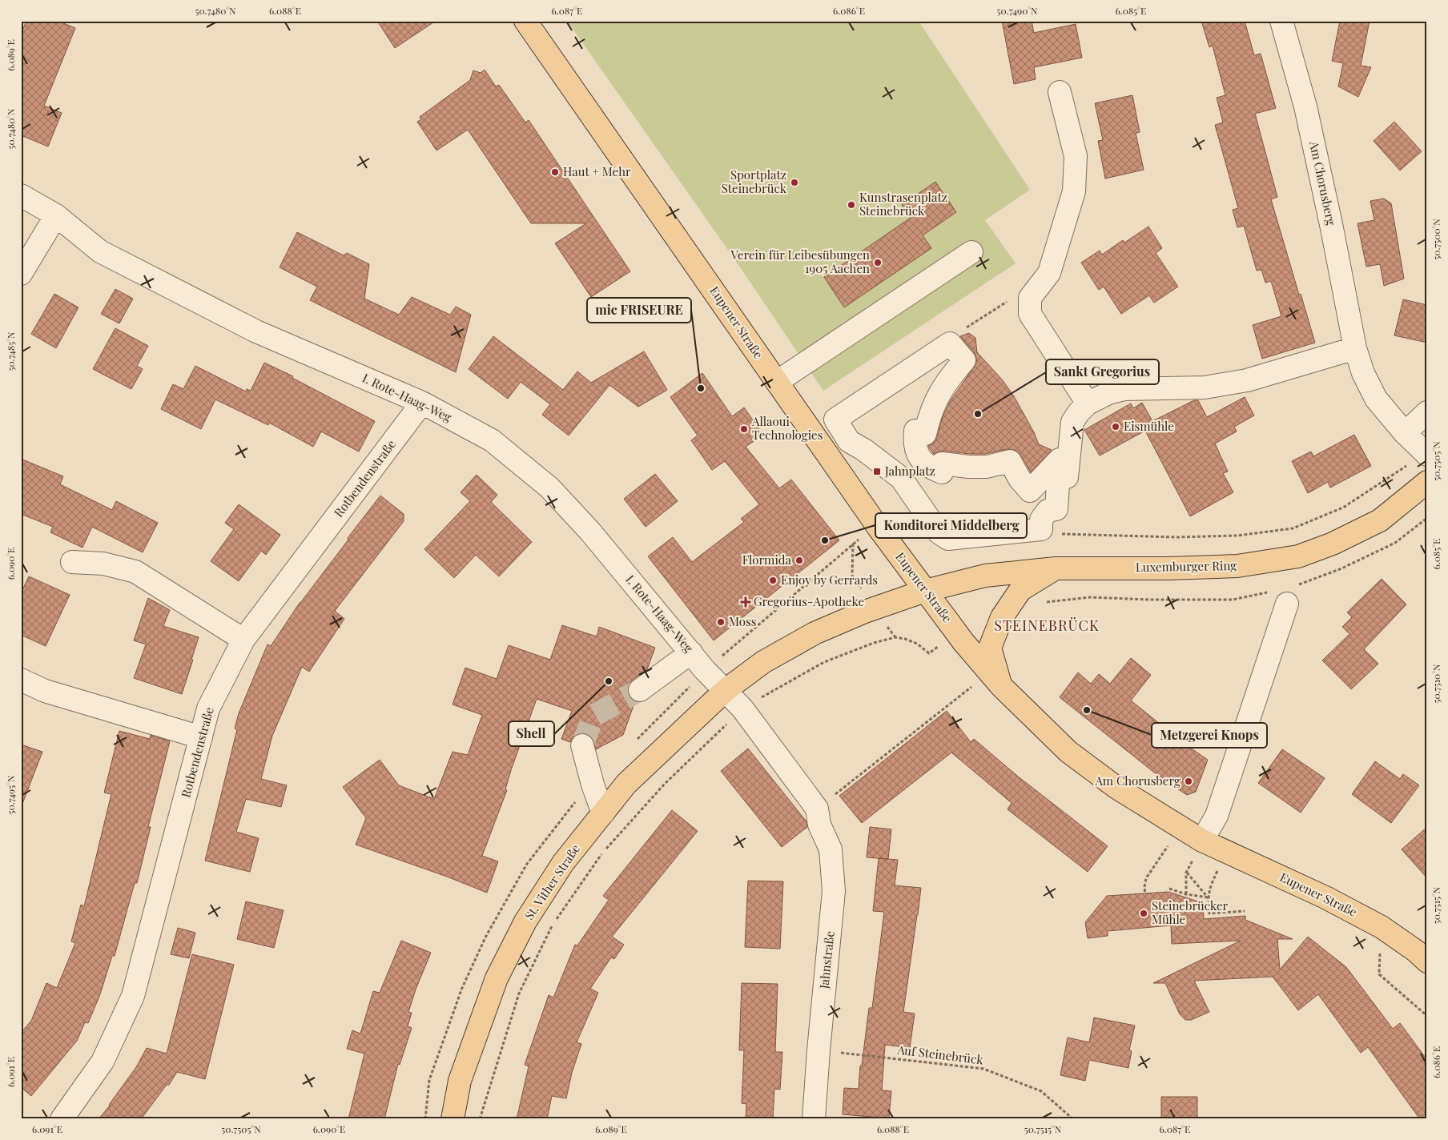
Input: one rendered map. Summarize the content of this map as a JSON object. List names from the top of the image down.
{
  "streets": {
    "main road": ["Eupener Straße", "Luxemburger Ring", "St. Vither Straße"],
    "street": [
      "Am Chorusberg",
      "I. Rote-Haag-Weg",
      "Rotbendenstraße",
      "Jahnstraße"
    ],
    "path": ["Auf Steinebrück"]
  },
  "crossings": [
    ["Eupener Straße", "Luxemburger Ring"],
    ["I. Rote-Haag-Weg", "Rotbendenstraße"],
    ["I. Rote-Haag-Weg", "St. Vither Straße"]
  ],
  "districts": ["STEINEBRÜCK"],
  "places": {
    "other": [
      "Haut + Mehr",
      "Sportplatz Steinebrück",
      "Kunstrasenplatz Steinebrück",
      "Verein für Leibesübungen 1905 Aachen",
      "mic FRISEURE",
      "Sankt Gregorius",
      "Eismühle",
      "Allaoui Technologies",
      "Konditorei Middelberg",
      "Flormida",
      "Enjoy by Gerrards",
      "Moss",
      "Shell",
      "Metzgerei Knops",
      "Am Chorusberg",
      "Steinebrücker Mühle"
    ],
    "transit": ["Jahnplatz"],
    "health": ["Gregorius-Apotheke"]
  },
  "coordinates": [
    "50.7480°N",
    "6.088°E",
    "6.087°E",
    "6.086°E",
    "50.7490°N",
    "6.085°E",
    "6.089°E",
    "50.7500°N",
    "50.7485°N",
    "50.7505°N",
    "6.090°E",
    "50.7510°N",
    "50.7495°N",
    "50.7515°N",
    "6.091°E"
  ]
}
